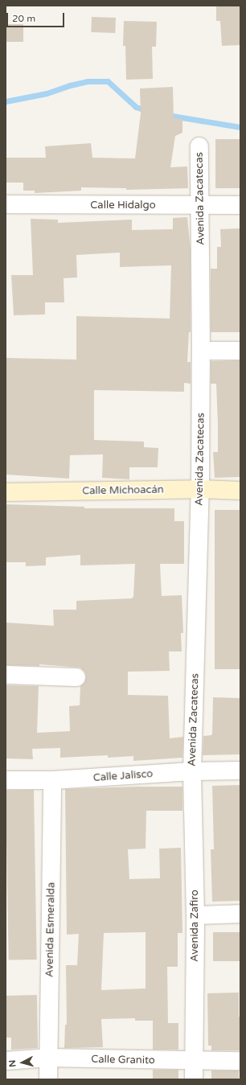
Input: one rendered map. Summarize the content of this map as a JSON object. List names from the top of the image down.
{
  "streets": {
    "street": [
      "Avenida Zacatecas",
      "Calle Hidalgo",
      "Calle Michoacán",
      "Calle Jalisco",
      "Avenida Zafiro",
      "Avenida Esmeralda",
      "Calle Granito"
    ]
  },
  "crossings": [
    ["Avenida Zacatecas", "Calle Hidalgo"],
    ["Avenida Zacatecas", "Calle Michoacán"],
    ["Avenida Zacatecas", "Calle Jalisco"],
    ["Avenida Zacatecas", "Avenida Zafiro"],
    ["Calle Jalisco", "Avenida Zafiro"],
    ["Calle Jalisco", "Avenida Esmeralda"],
    ["Avenida Zafiro", "Calle Granito"],
    ["Avenida Esmeralda", "Calle Granito"]
  ],
  "scale_bar": "20 m",
  "north": "left"
}
